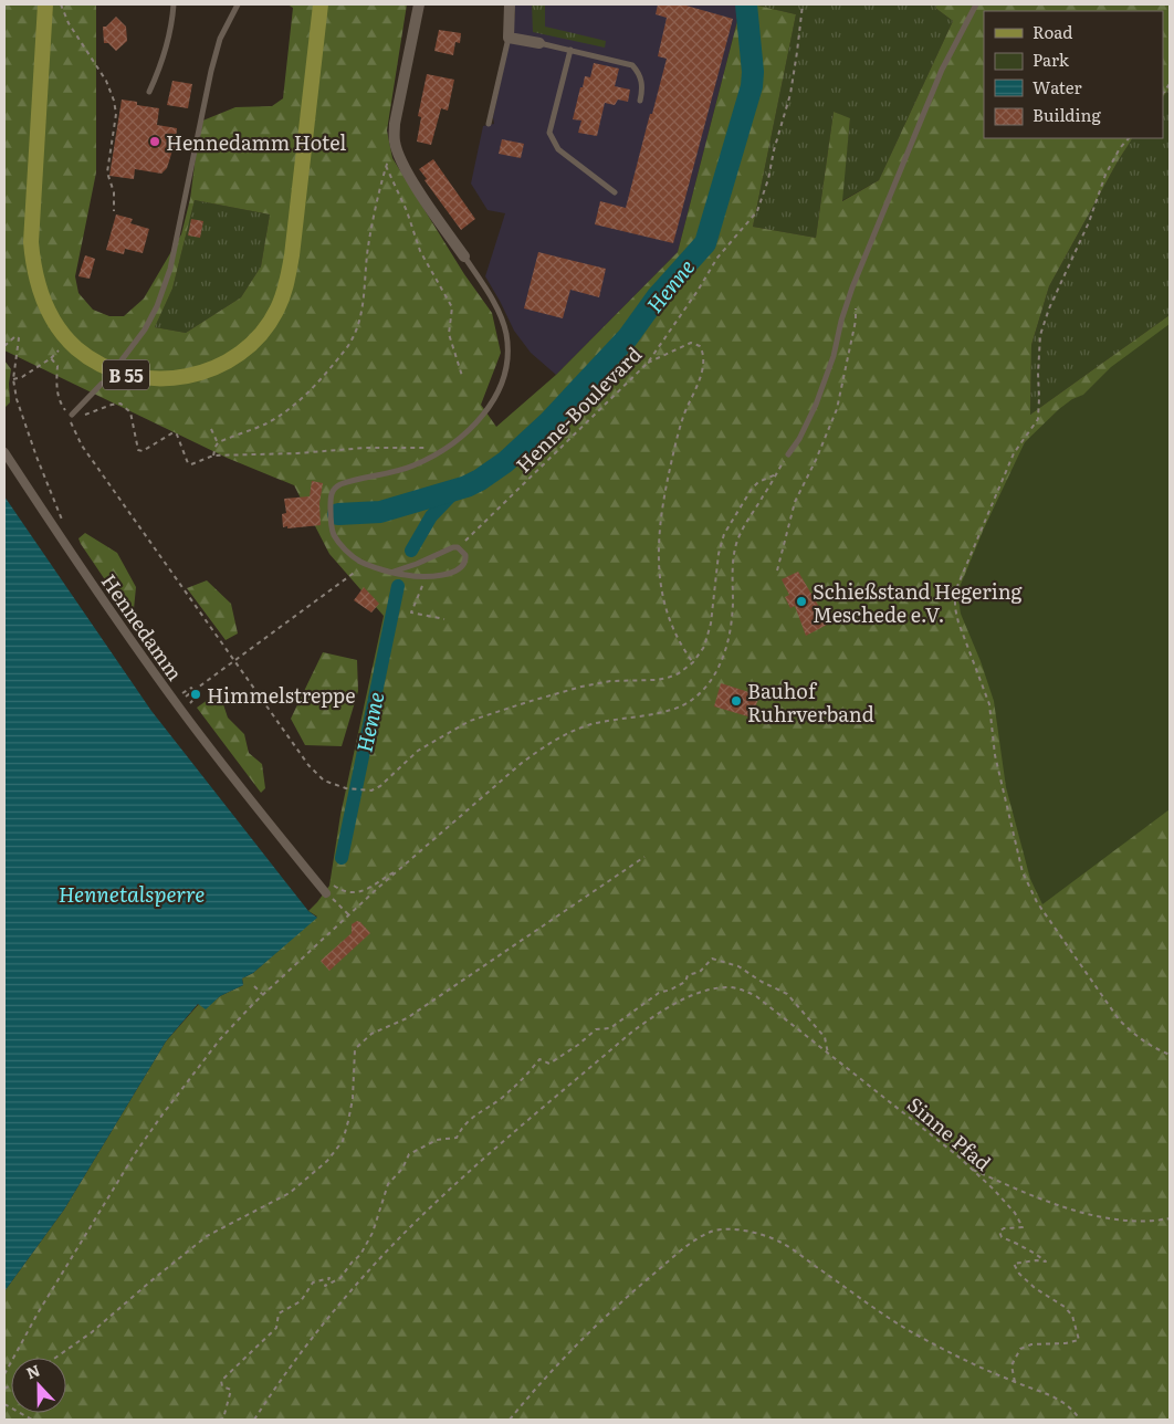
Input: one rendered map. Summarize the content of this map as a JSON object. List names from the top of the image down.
{
  "streets": {
    "main road": ["B 55"],
    "street": ["Hennedamm"],
    "path": ["Henne-Boulevard", "Sinne Pfad"]
  },
  "water": ["Henne", "Hennetalsperre"],
  "places": [
    "Hennedamm Hotel",
    "Schießstand Hegering Meschede e.V.",
    "Himmelstreppe",
    "Bauhof Ruhrverband"
  ],
  "legend": [
    "Road",
    "Park",
    "Water",
    "Building"
  ],
  "north": "top"
}
